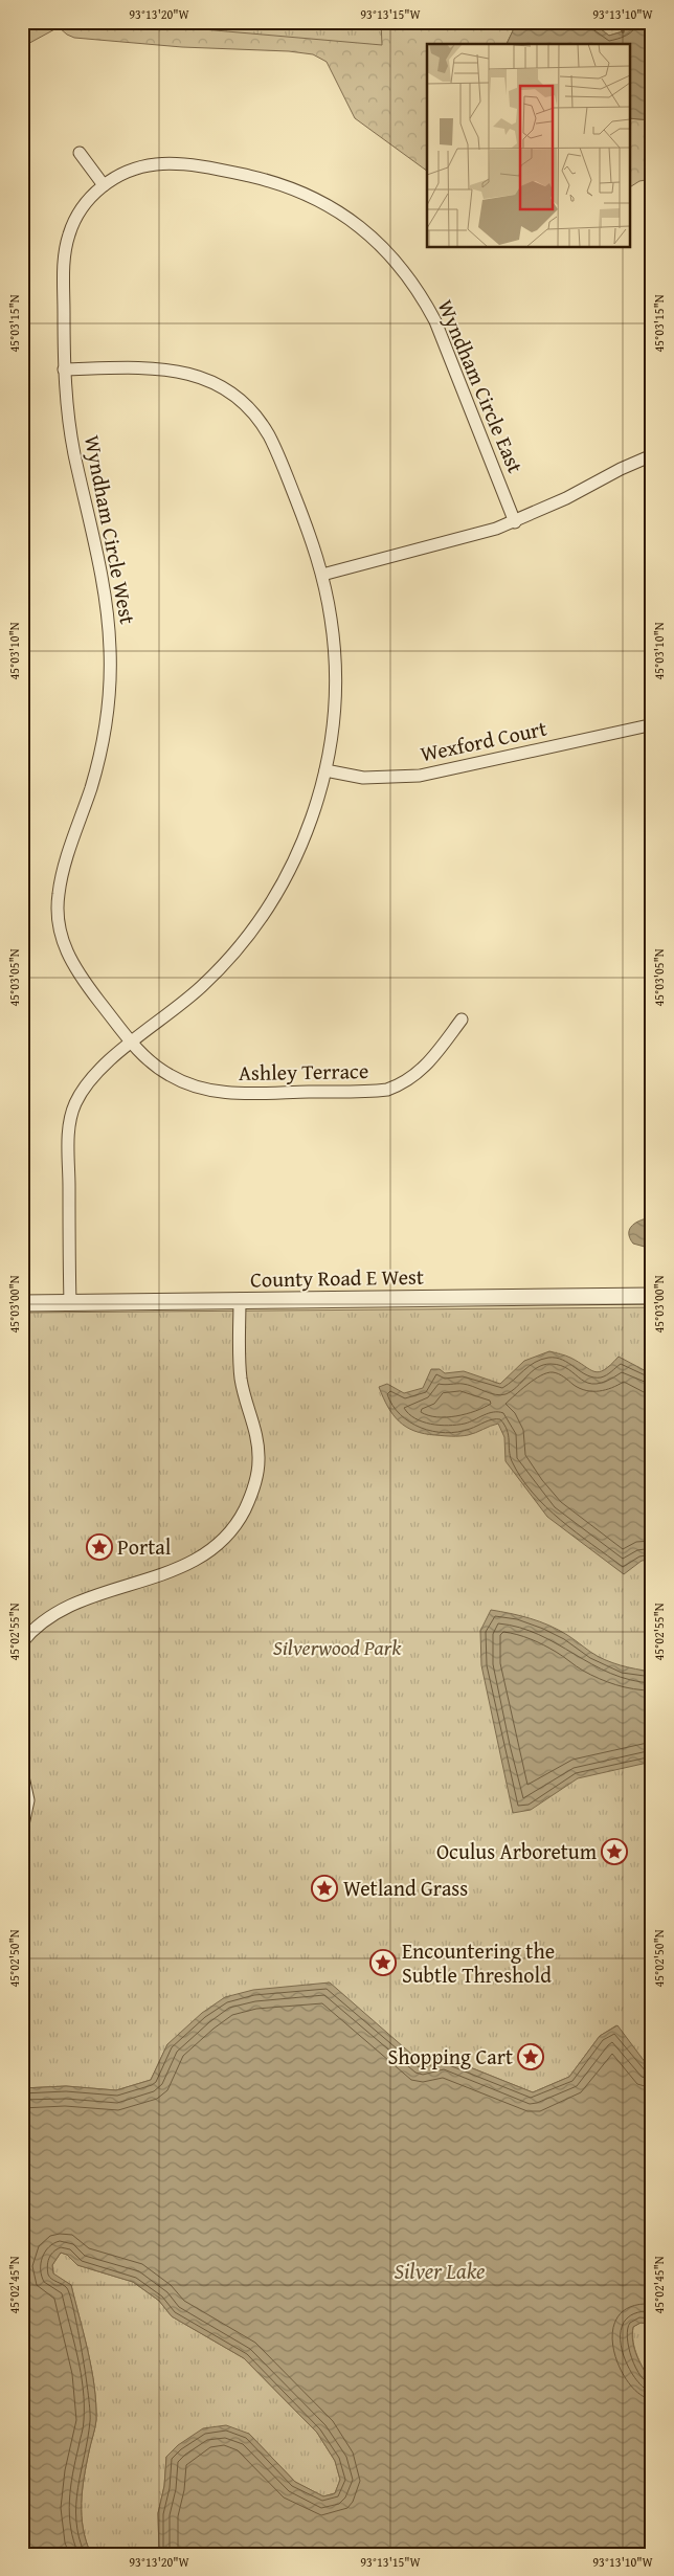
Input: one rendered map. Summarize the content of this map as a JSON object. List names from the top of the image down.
{
  "streets": {
    "street": [
      "Wyndham Circle East",
      "Wyndham Circle West",
      "Wexford Court",
      "Ashley Terrace",
      "County Road E West"
    ]
  },
  "crossings": [
    ["Wyndham Circle East", "Wyndham Circle West"],
    ["Wyndham Circle West", "Ashley Terrace"]
  ],
  "water": ["Silver Lake"],
  "parks": ["Silverwood Park"],
  "places": {
    "place": [
      "Portal",
      "Oculus Arboretum",
      "Wetland Grass",
      "Encountering the Subtle Threshold",
      "Shopping Cart"
    ]
  },
  "coordinates": [
    "93°13'20\"W",
    "93°13'15\"W",
    "93°13'10\"W",
    "45°03'15\"N",
    "45°03'10\"N",
    "45°03'05\"N",
    "45°03'00\"N",
    "45°02'55\"N",
    "45°02'50\"N",
    "45°02'45\"N"
  ]
}
